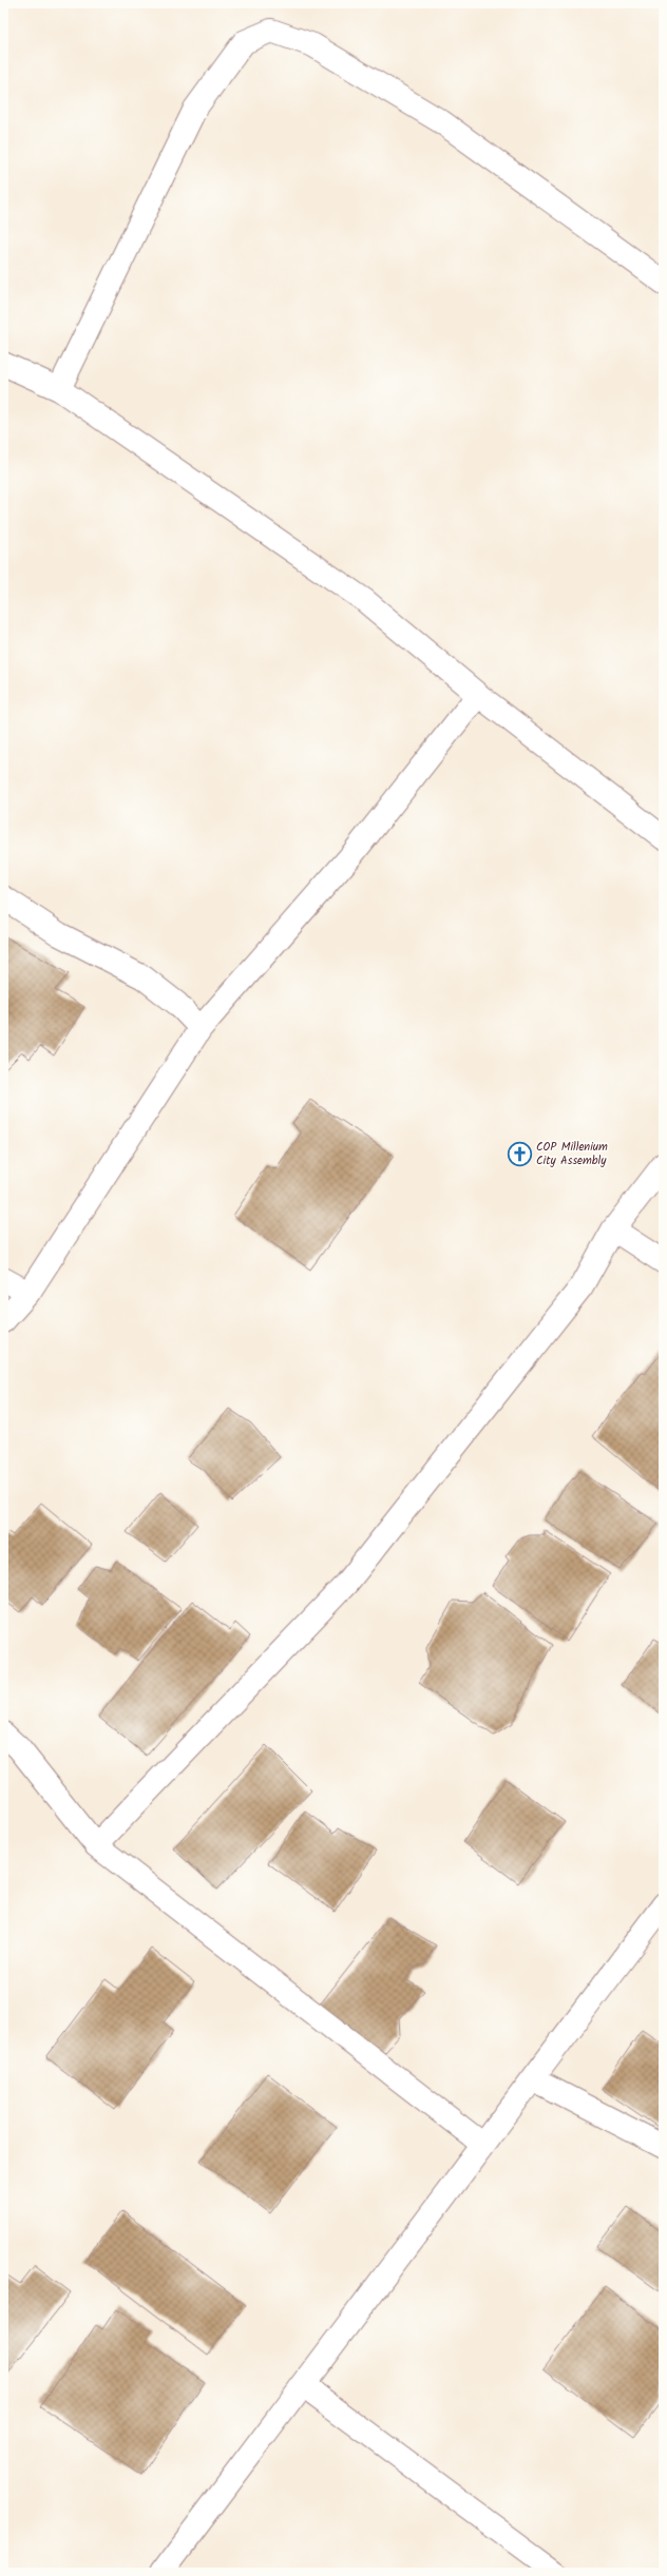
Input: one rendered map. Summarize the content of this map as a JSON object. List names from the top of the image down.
{
  "places": {
    "church": ["COP Millenium City Assembly"]
  }
}
